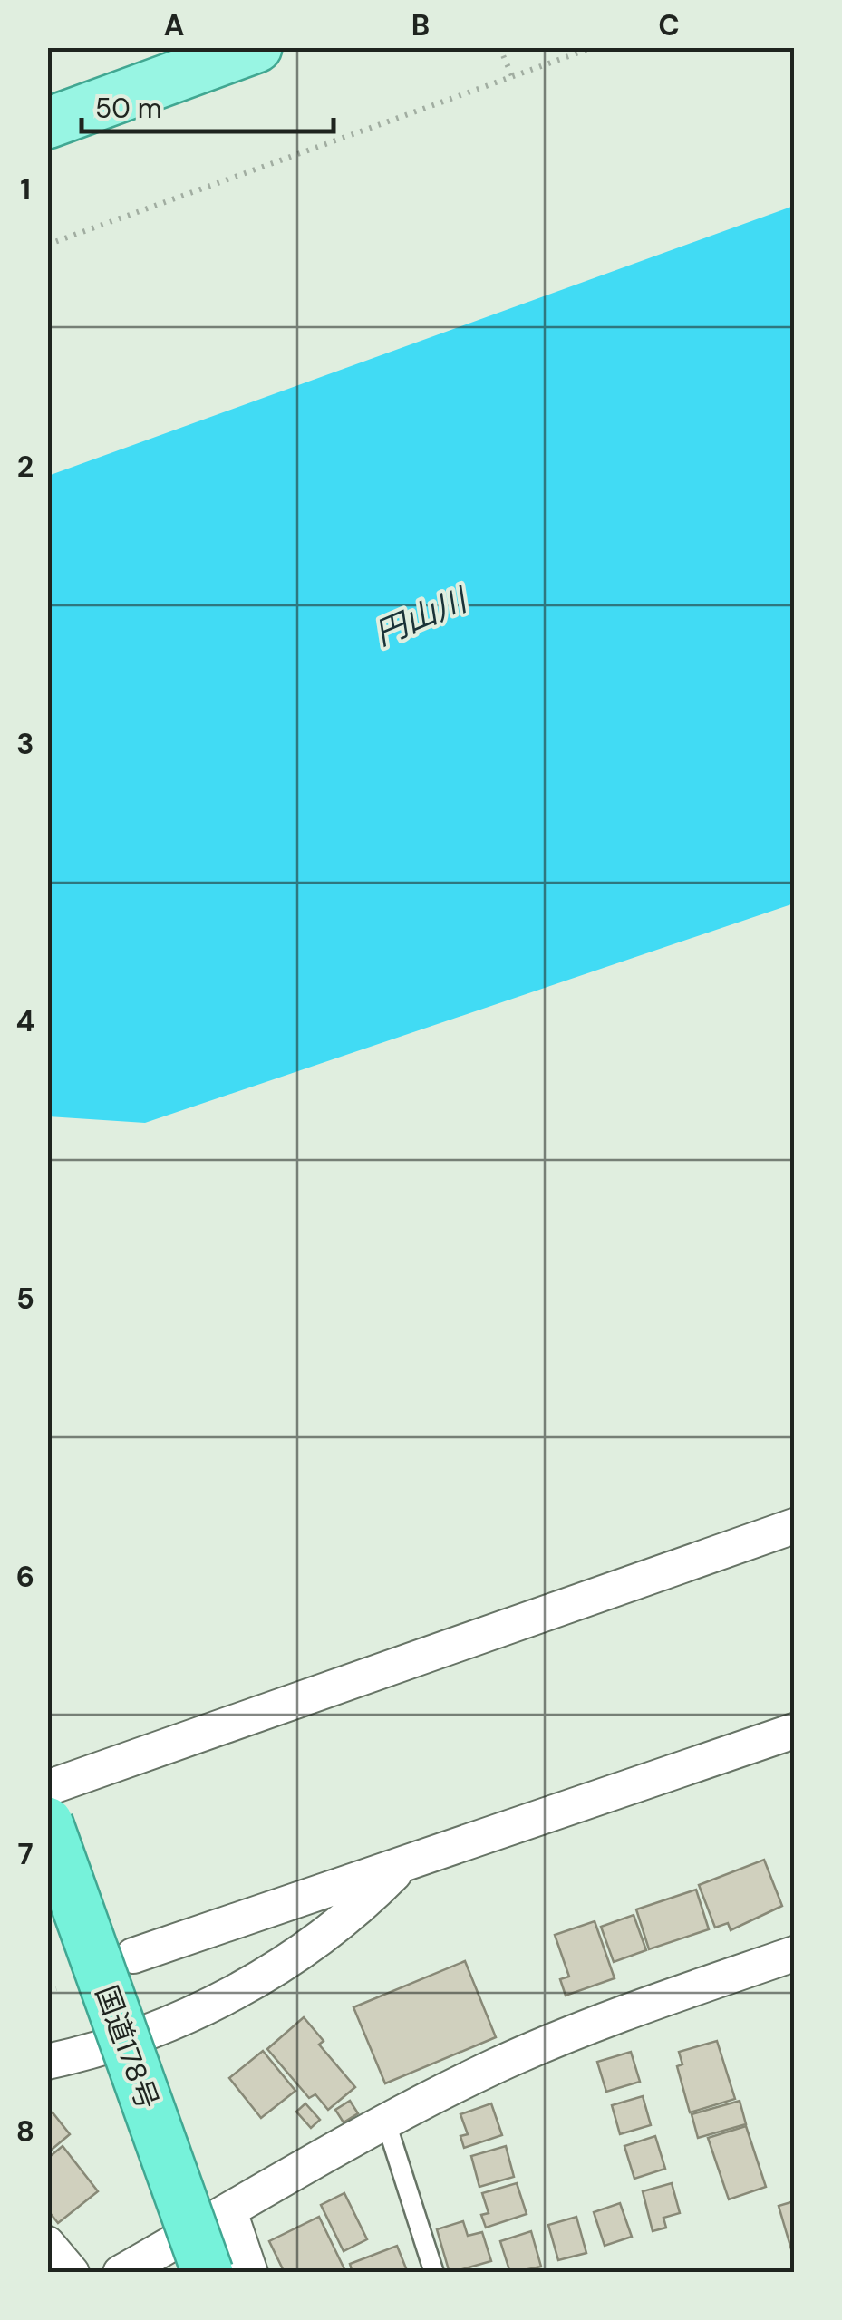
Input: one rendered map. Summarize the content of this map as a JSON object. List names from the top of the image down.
{
  "streets": {
    "highway": ["国道178号"]
  },
  "water": ["円山川"],
  "scale_bar": "50 m",
  "grid": {
    "columns": ["A", "B", "C"],
    "rows": [
      "1",
      "2",
      "3",
      "4",
      "5",
      "6",
      "7",
      "8"
    ]
  }
}
